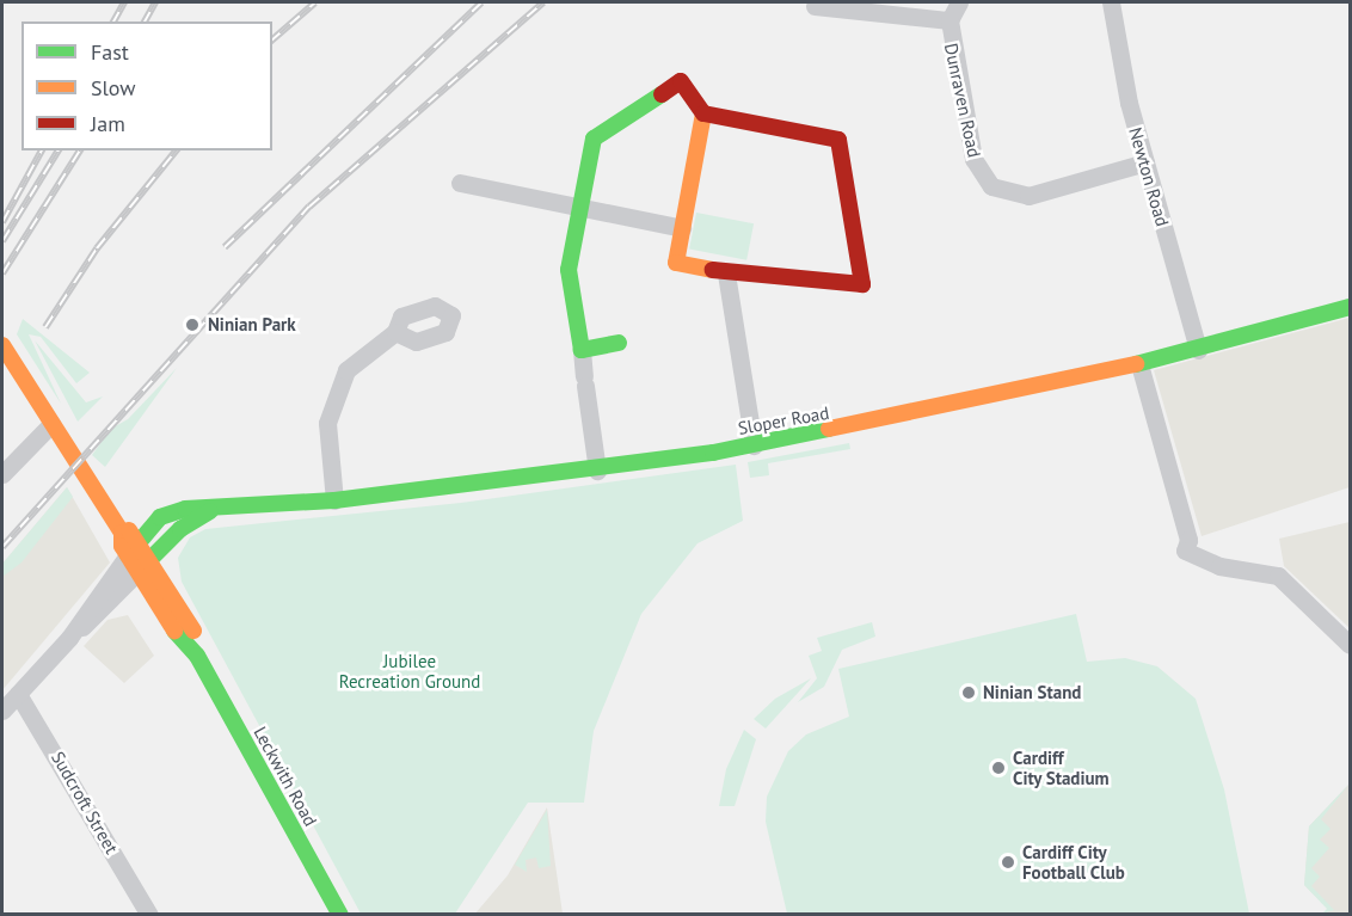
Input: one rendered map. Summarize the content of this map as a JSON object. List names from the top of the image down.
{
  "streets": {
    "street": [
      "Dunraven Road",
      "Newton Road",
      "Sloper Road",
      "Leckwith Road",
      "Sudcroft Street"
    ]
  },
  "crossings": [
    ["Dunraven Road", "Newton Road"],
    ["Newton Road", "Sloper Road"],
    ["Sloper Road", "Leckwith Road"]
  ],
  "parks": ["Jubilee Recreation Ground"],
  "places": [
    "Ninian Park",
    "Ninian Stand",
    "Cardiff City Stadium",
    "Cardiff City Football Club"
  ],
  "legend": ["Fast", "Slow", "Jam"]
}
